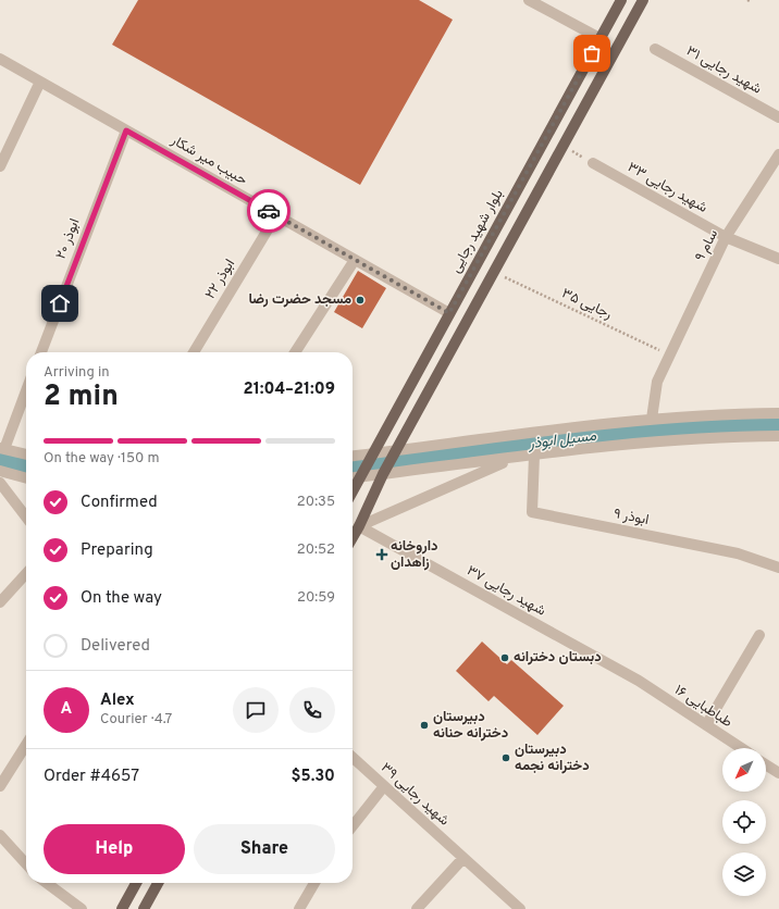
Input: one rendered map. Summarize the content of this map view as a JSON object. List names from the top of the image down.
{
  "streets": {
    "main road": ["بلوار شهید رجایی"],
    "street": [
      "شهید رجایی ۳۱",
      "حبیب میر شکار",
      "شهید رجایی ۳۳",
      "ابوذر ۲۰",
      "سام ۹",
      "ابوذر ۲۲",
      "ابوذر ۹",
      "شهید رجایی ۳۷",
      "طباطبایی ۱۶",
      "شهید رجایی ۳۹"
    ],
    "path": ["رجایی ۳۵"]
  },
  "crossings": [
    ["حبیب میر شکار", "بلوار شهید رجایی"],
    ["حبیب میر شکار", "ابوذر ۲۰"],
    ["حبیب میر شکار", "ابوذر ۲۲"],
    ["شهید رجایی ۳۳", "سام ۹"],
    ["سام ۹", "رجایی ۳۵"],
    ["شهید رجایی ۳۷", "طباطبایی ۱۶"]
  ],
  "water": ["مسیل ابوذر"],
  "places": {
    "other": [
      "مسجد حضرت رضا",
      "دبستان دخترانه",
      "دبیرستان دخترانه حنانه",
      "دبیرستان دخترانه نجمه"
    ],
    "health": ["داروخانه زاهدان"]
  },
  "north": "bottom left",
  "page": {
    "heading": ["2 min", "Arriving in", "21:04–21:09"],
    "panel": [
      "Alex",
      "Courier · 4.7",
      "Order #4657",
      "$5.30"
    ],
    "bar": "On the way · 150 m",
    "list": [
      ["Confirmed", "20:35"],
      ["Preparing", "20:52"],
      ["On the way", "20:59"],
      "Delivered"
    ],
    "round": "A",
    "buttons": ["Help", "Share"]
  }
}
